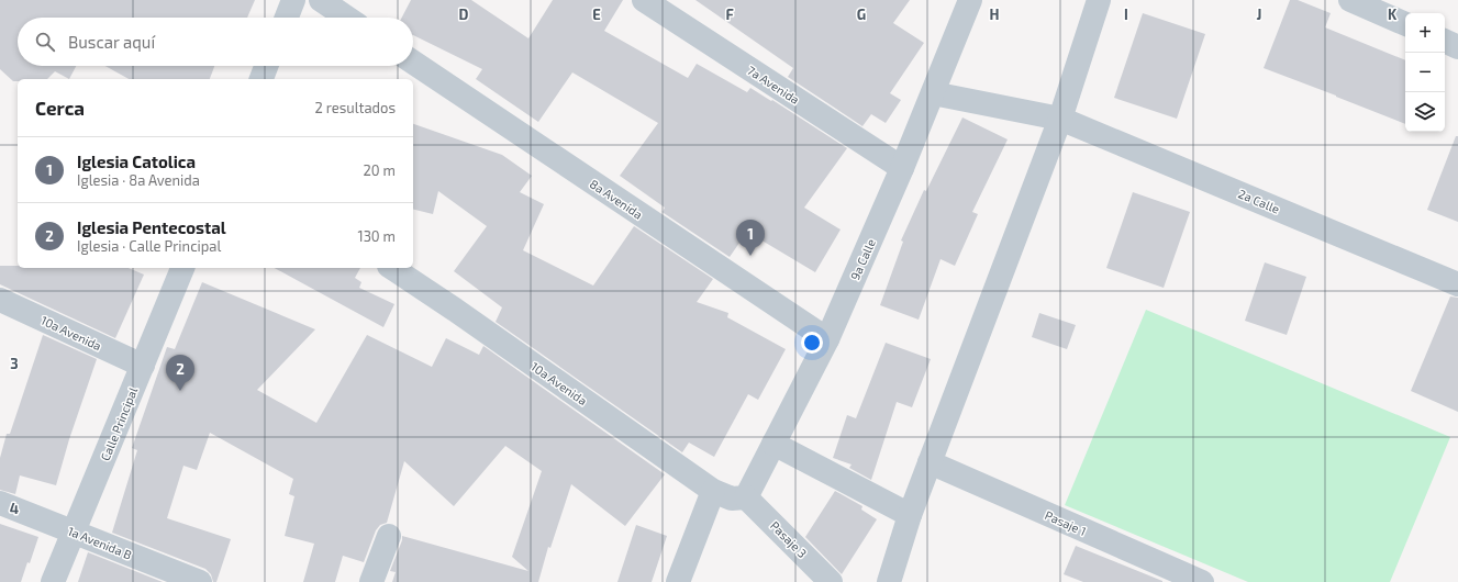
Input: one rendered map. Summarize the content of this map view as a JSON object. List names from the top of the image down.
{
  "streets": {
    "street": [
      "7a Avenida",
      "8a Avenida",
      "2a Calle",
      "9a Calle",
      "10a Avenida",
      "Calle Principal",
      "Pasaje 1",
      "Pasaje 3",
      "1a Avenida B"
    ]
  },
  "crossings": [
    ["7a Avenida", "9a Calle"],
    ["8a Avenida", "9a Calle"],
    ["2a Calle", "9a Calle"],
    ["9a Calle", "10a Avenida"],
    ["9a Calle", "Pasaje 3"],
    ["10a Avenida", "Calle Principal"],
    ["10a Avenida", "Pasaje 3"],
    ["Calle Principal", "1a Avenida B"]
  ],
  "page": {
    "map_buttons": ["+", "−"],
    "search": "Buscar aquí",
    "heading": ["Cerca", "2 resultados"],
    "list": [
      {
        "mark": "1",
        "name": "Iglesia Catolica",
        "note": "Iglesia · 8a Avenida",
        "value": "20 m"
      },
      {
        "mark": "2",
        "name": "Iglesia Pentecostal",
        "note": "Iglesia · Calle Principal",
        "value": "130 m"
      }
    ],
    "pins": ["1", "2"]
  },
  "grid": {
    "columns": [
      "D",
      "E",
      "F",
      "G",
      "H",
      "I",
      "J",
      "K"
    ],
    "rows": ["3", "4"]
  }
}
